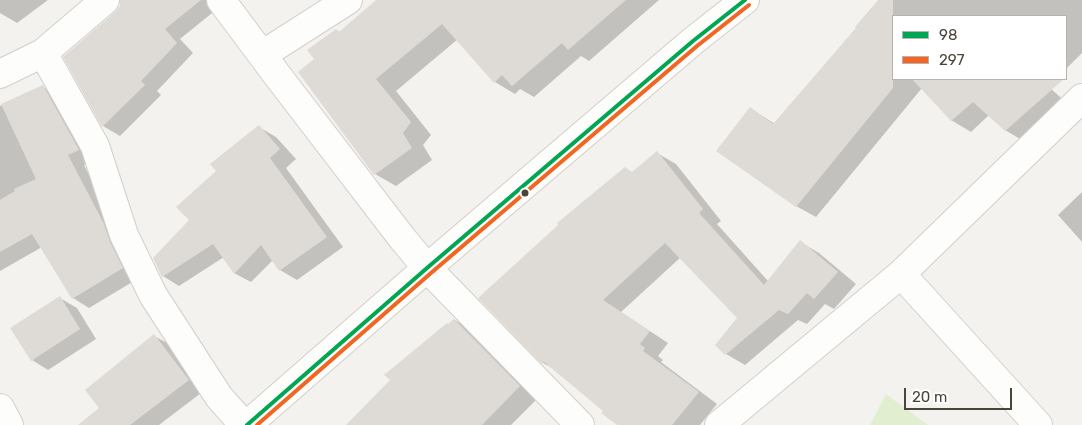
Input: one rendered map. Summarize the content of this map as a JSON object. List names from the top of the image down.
{
  "lines": ["transit line 98", "transit line 297"],
  "legend": ["98", "297"],
  "scale_bar": "20 m"
}
